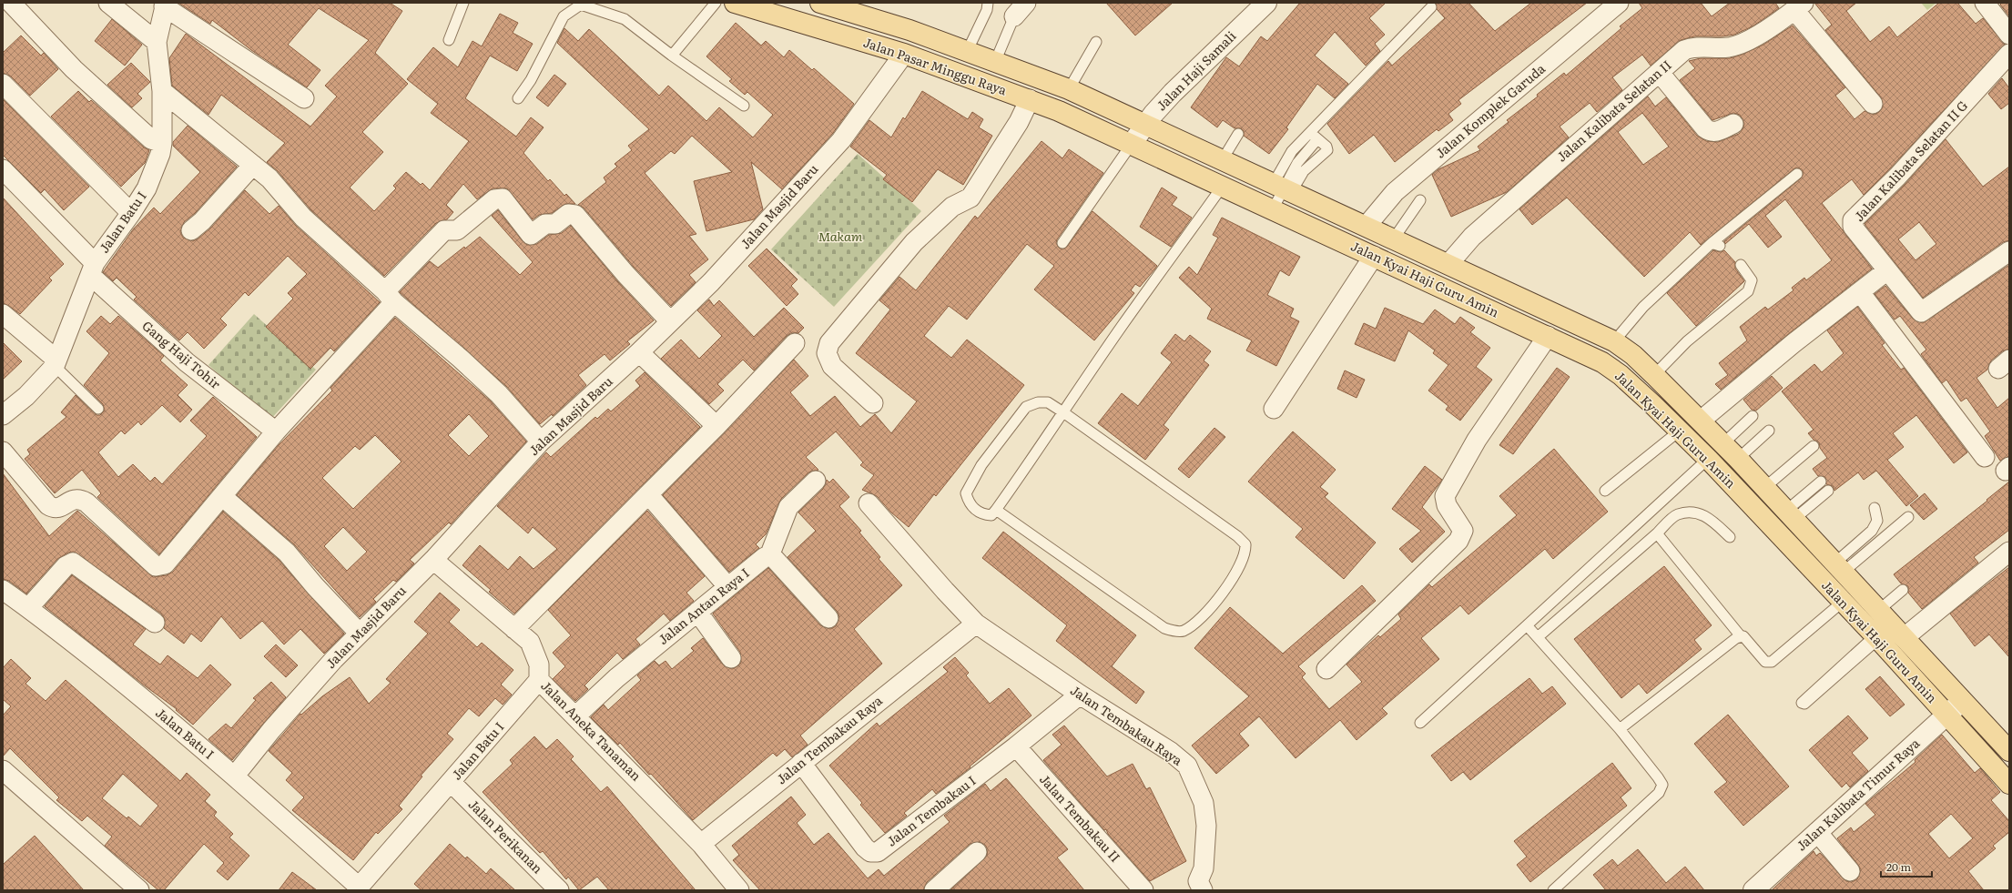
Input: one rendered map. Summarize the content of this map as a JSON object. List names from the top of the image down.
{
  "streets": {
    "main road": ["Jalan Pasar Minggu Raya", "Jalan Kyai Haji Guru Amin"],
    "street": [
      "Jalan Haji Samali",
      "Jalan Komplek Garuda",
      "Jalan Kalibata Selatan II",
      "Jalan Kalibata Selatan II G",
      "Jalan Masjid Baru",
      "Jalan Batu I",
      "Gang Haji Tohir",
      "Jalan Antan Raya I",
      "Jalan Tembakau Raya",
      "Jalan Aneka Tanaman",
      "Jalan Kalibata Timur Raya",
      "Jalan Tembakau I",
      "Jalan Tembakau II",
      "Jalan Perikanan"
    ]
  },
  "crossings": [
    ["Jalan Pasar Minggu Raya", "Jalan Haji Samali"],
    ["Jalan Pasar Minggu Raya", "Jalan Masjid Baru"],
    ["Jalan Pasar Minggu Raya", "Jalan Kyai Haji Guru Amin"],
    ["Jalan Haji Samali", "Jalan Kyai Haji Guru Amin"],
    ["Jalan Komplek Garuda", "Jalan Kyai Haji Guru Amin"],
    ["Jalan Kalibata Selatan II", "Jalan Kyai Haji Guru Amin"],
    ["Jalan Masjid Baru", "Jalan Batu I"],
    ["Jalan Masjid Baru", "Jalan Aneka Tanaman"],
    ["Jalan Batu I", "Gang Haji Tohir"],
    ["Jalan Batu I", "Jalan Aneka Tanaman"],
    ["Jalan Batu I", "Jalan Perikanan"],
    ["Jalan Kyai Haji Guru Amin", "Jalan Kalibata Timur Raya"],
    ["Jalan Antan Raya I", "Jalan Aneka Tanaman"],
    ["Jalan Tembakau Raya", "Jalan Aneka Tanaman"],
    ["Jalan Tembakau Raya", "Jalan Tembakau I"],
    ["Jalan Tembakau I", "Jalan Tembakau II"]
  ],
  "parks": ["Makam"],
  "scale_bar": "20 m"
}
